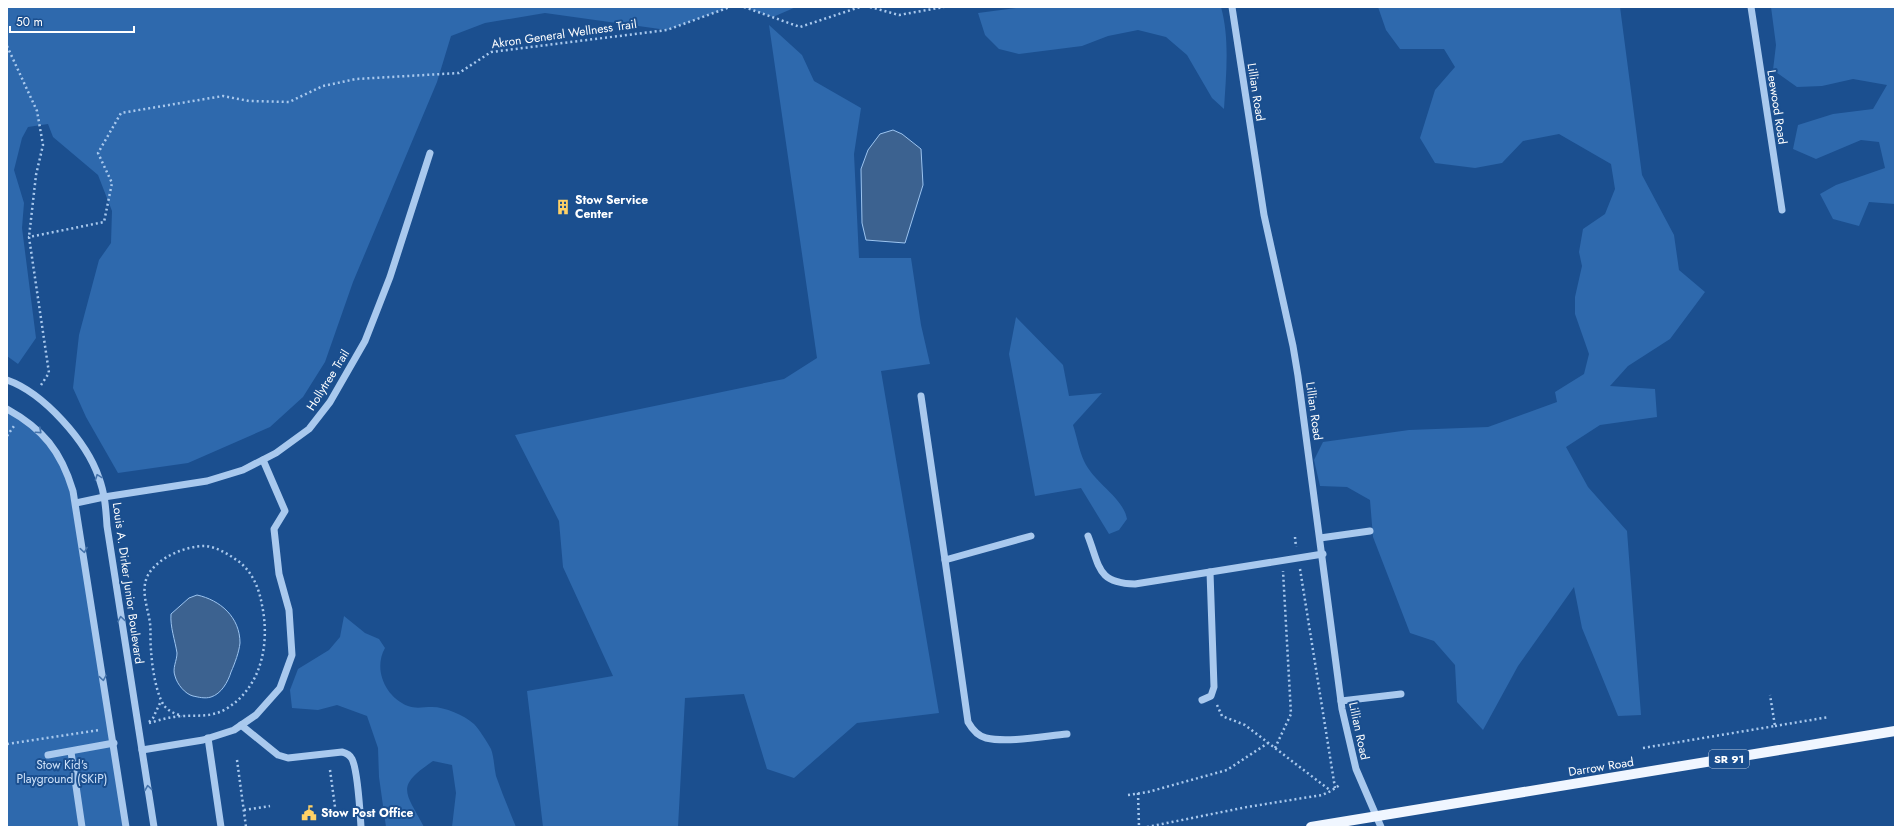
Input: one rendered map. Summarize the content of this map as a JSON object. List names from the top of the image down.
{
  "streets": {
    "main road": ["SR 91", "Darrow Road"],
    "street": [
      "Lillian Road",
      "Leewood Road",
      "Hollytree Trail",
      "Louis A. Dirker Junior Boulevard"
    ],
    "path": ["Akron General Wellness Trail"]
  },
  "crossings": [
    ["Lillian Road", "Darrow Road"],
    ["Hollytree Trail", "Louis A. Dirker Junior Boulevard"]
  ],
  "parks": ["Stow Kid's Playground (SKiP)"],
  "places": {
    "building": ["Stow Service Center"],
    "public building": ["Stow Post Office"]
  },
  "scale_bar": "50 m"
}
